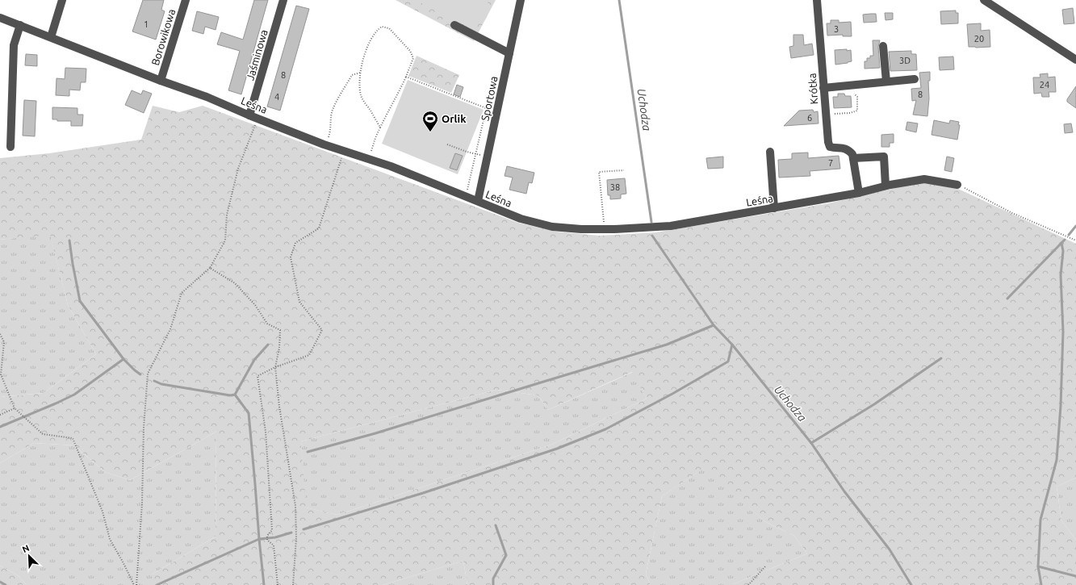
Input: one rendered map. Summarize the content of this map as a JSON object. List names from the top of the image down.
{
  "streets": {
    "street": [
      "Borowikowa",
      "Jaśminowa",
      "Krótka",
      "Sportowa",
      "Leśna"
    ]
  },
  "crossings": [
    ["Borowikowa", "Leśna"],
    ["Jaśminowa", "Leśna"],
    ["Sportowa", "Leśna"]
  ],
  "water": ["Uchodza"],
  "places": {
    "sports": ["Orlik"]
  },
  "house_numbers": [
    "1",
    "3",
    "20",
    "3D",
    "8",
    "24",
    "8",
    "4",
    "6",
    "7",
    "38"
  ],
  "north": "top left"
}
